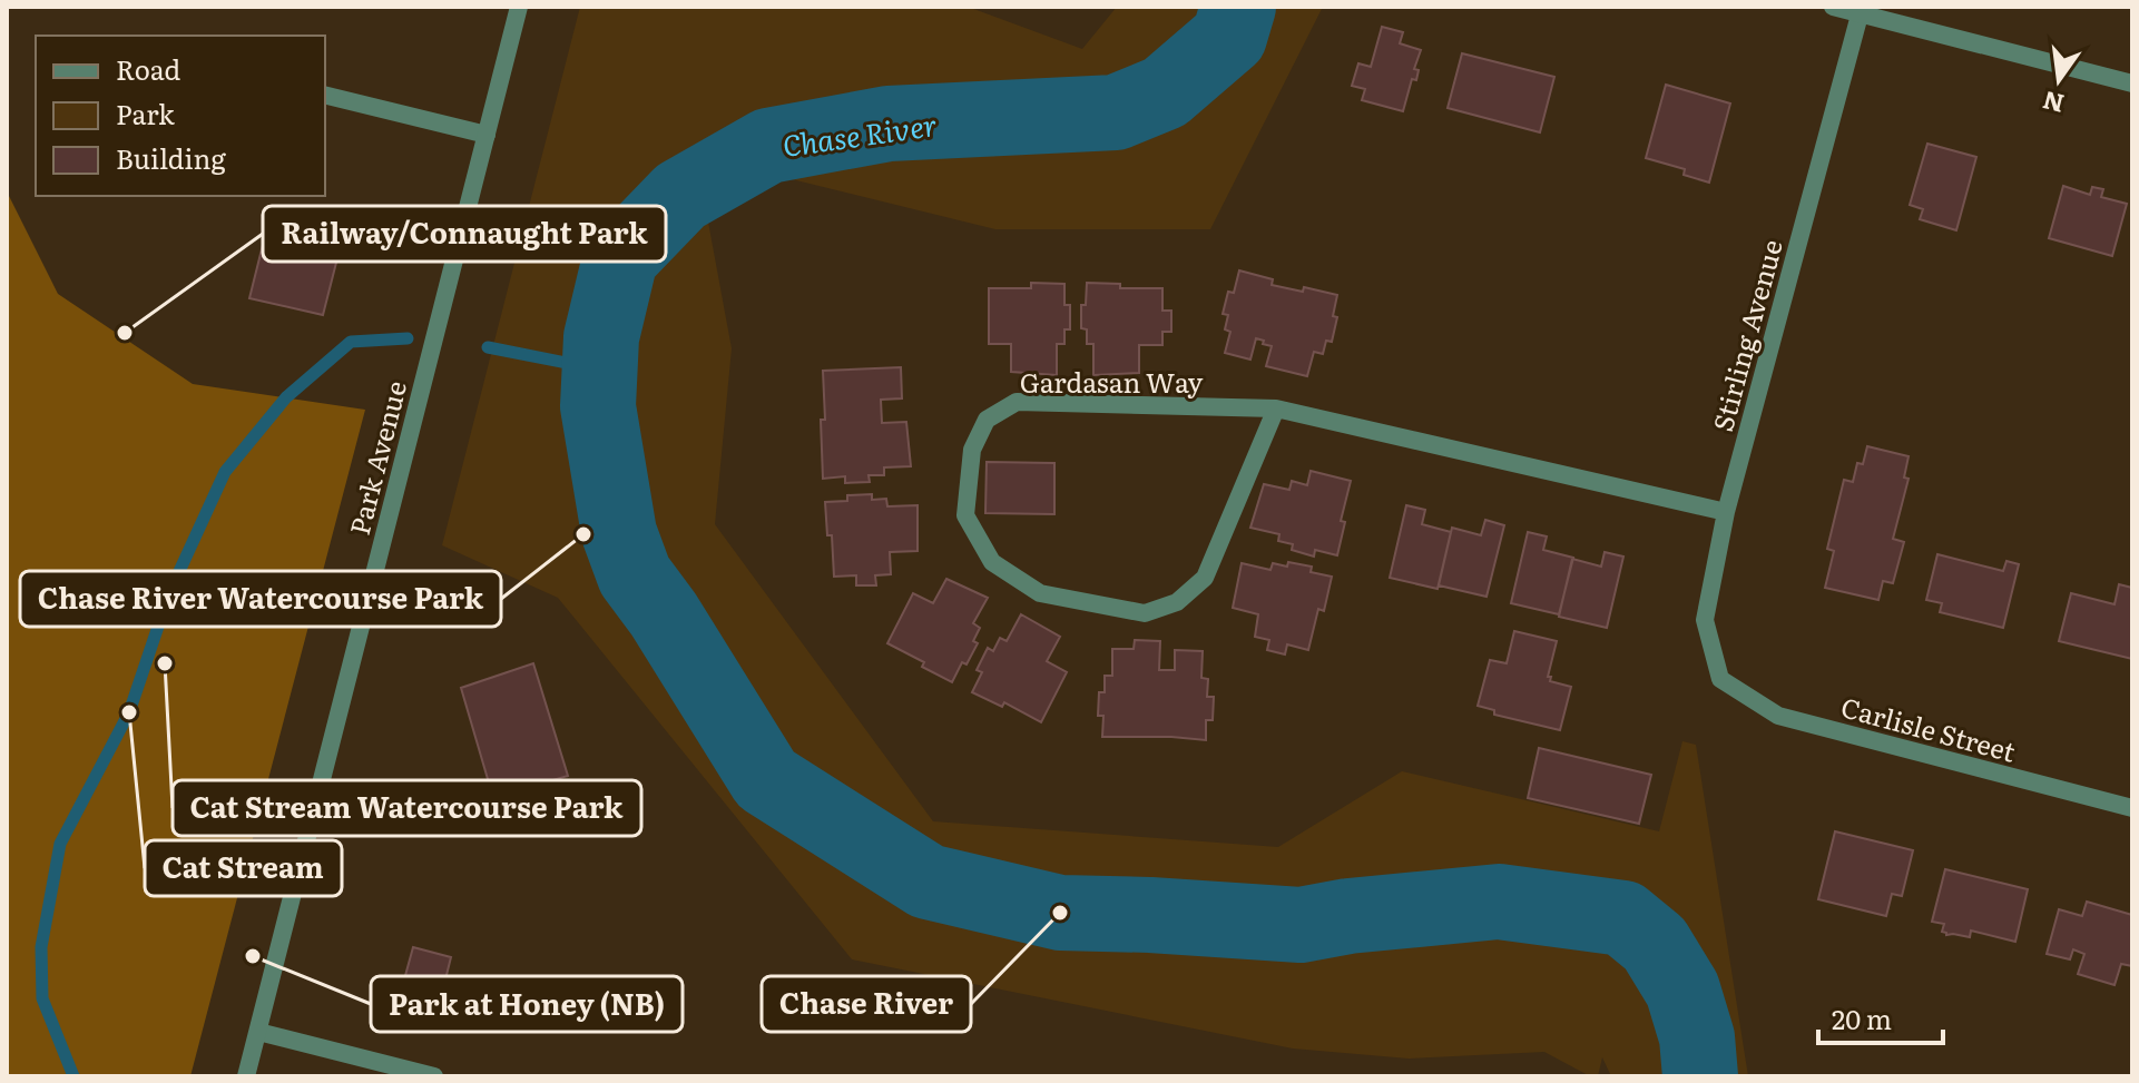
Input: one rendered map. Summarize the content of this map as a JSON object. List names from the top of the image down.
{
  "streets": {
    "street": [
      "Stirling Avenue",
      "Gardasan Way",
      "Park Avenue",
      "Carlisle Street"
    ]
  },
  "crossings": [
    ["Stirling Avenue", "Gardasan Way"],
    ["Stirling Avenue", "Carlisle Street"]
  ],
  "water": ["Chase River"],
  "places": [
    "Railway/Connaught Park",
    "Chase River Watercourse Park",
    "Cat Stream Watercourse Park",
    "Cat Stream",
    "Chase River",
    "Park at Honey (NB)"
  ],
  "legend": ["Road", "Park", "Building"],
  "scale_bar": "20 m",
  "north": "bottom"
}
